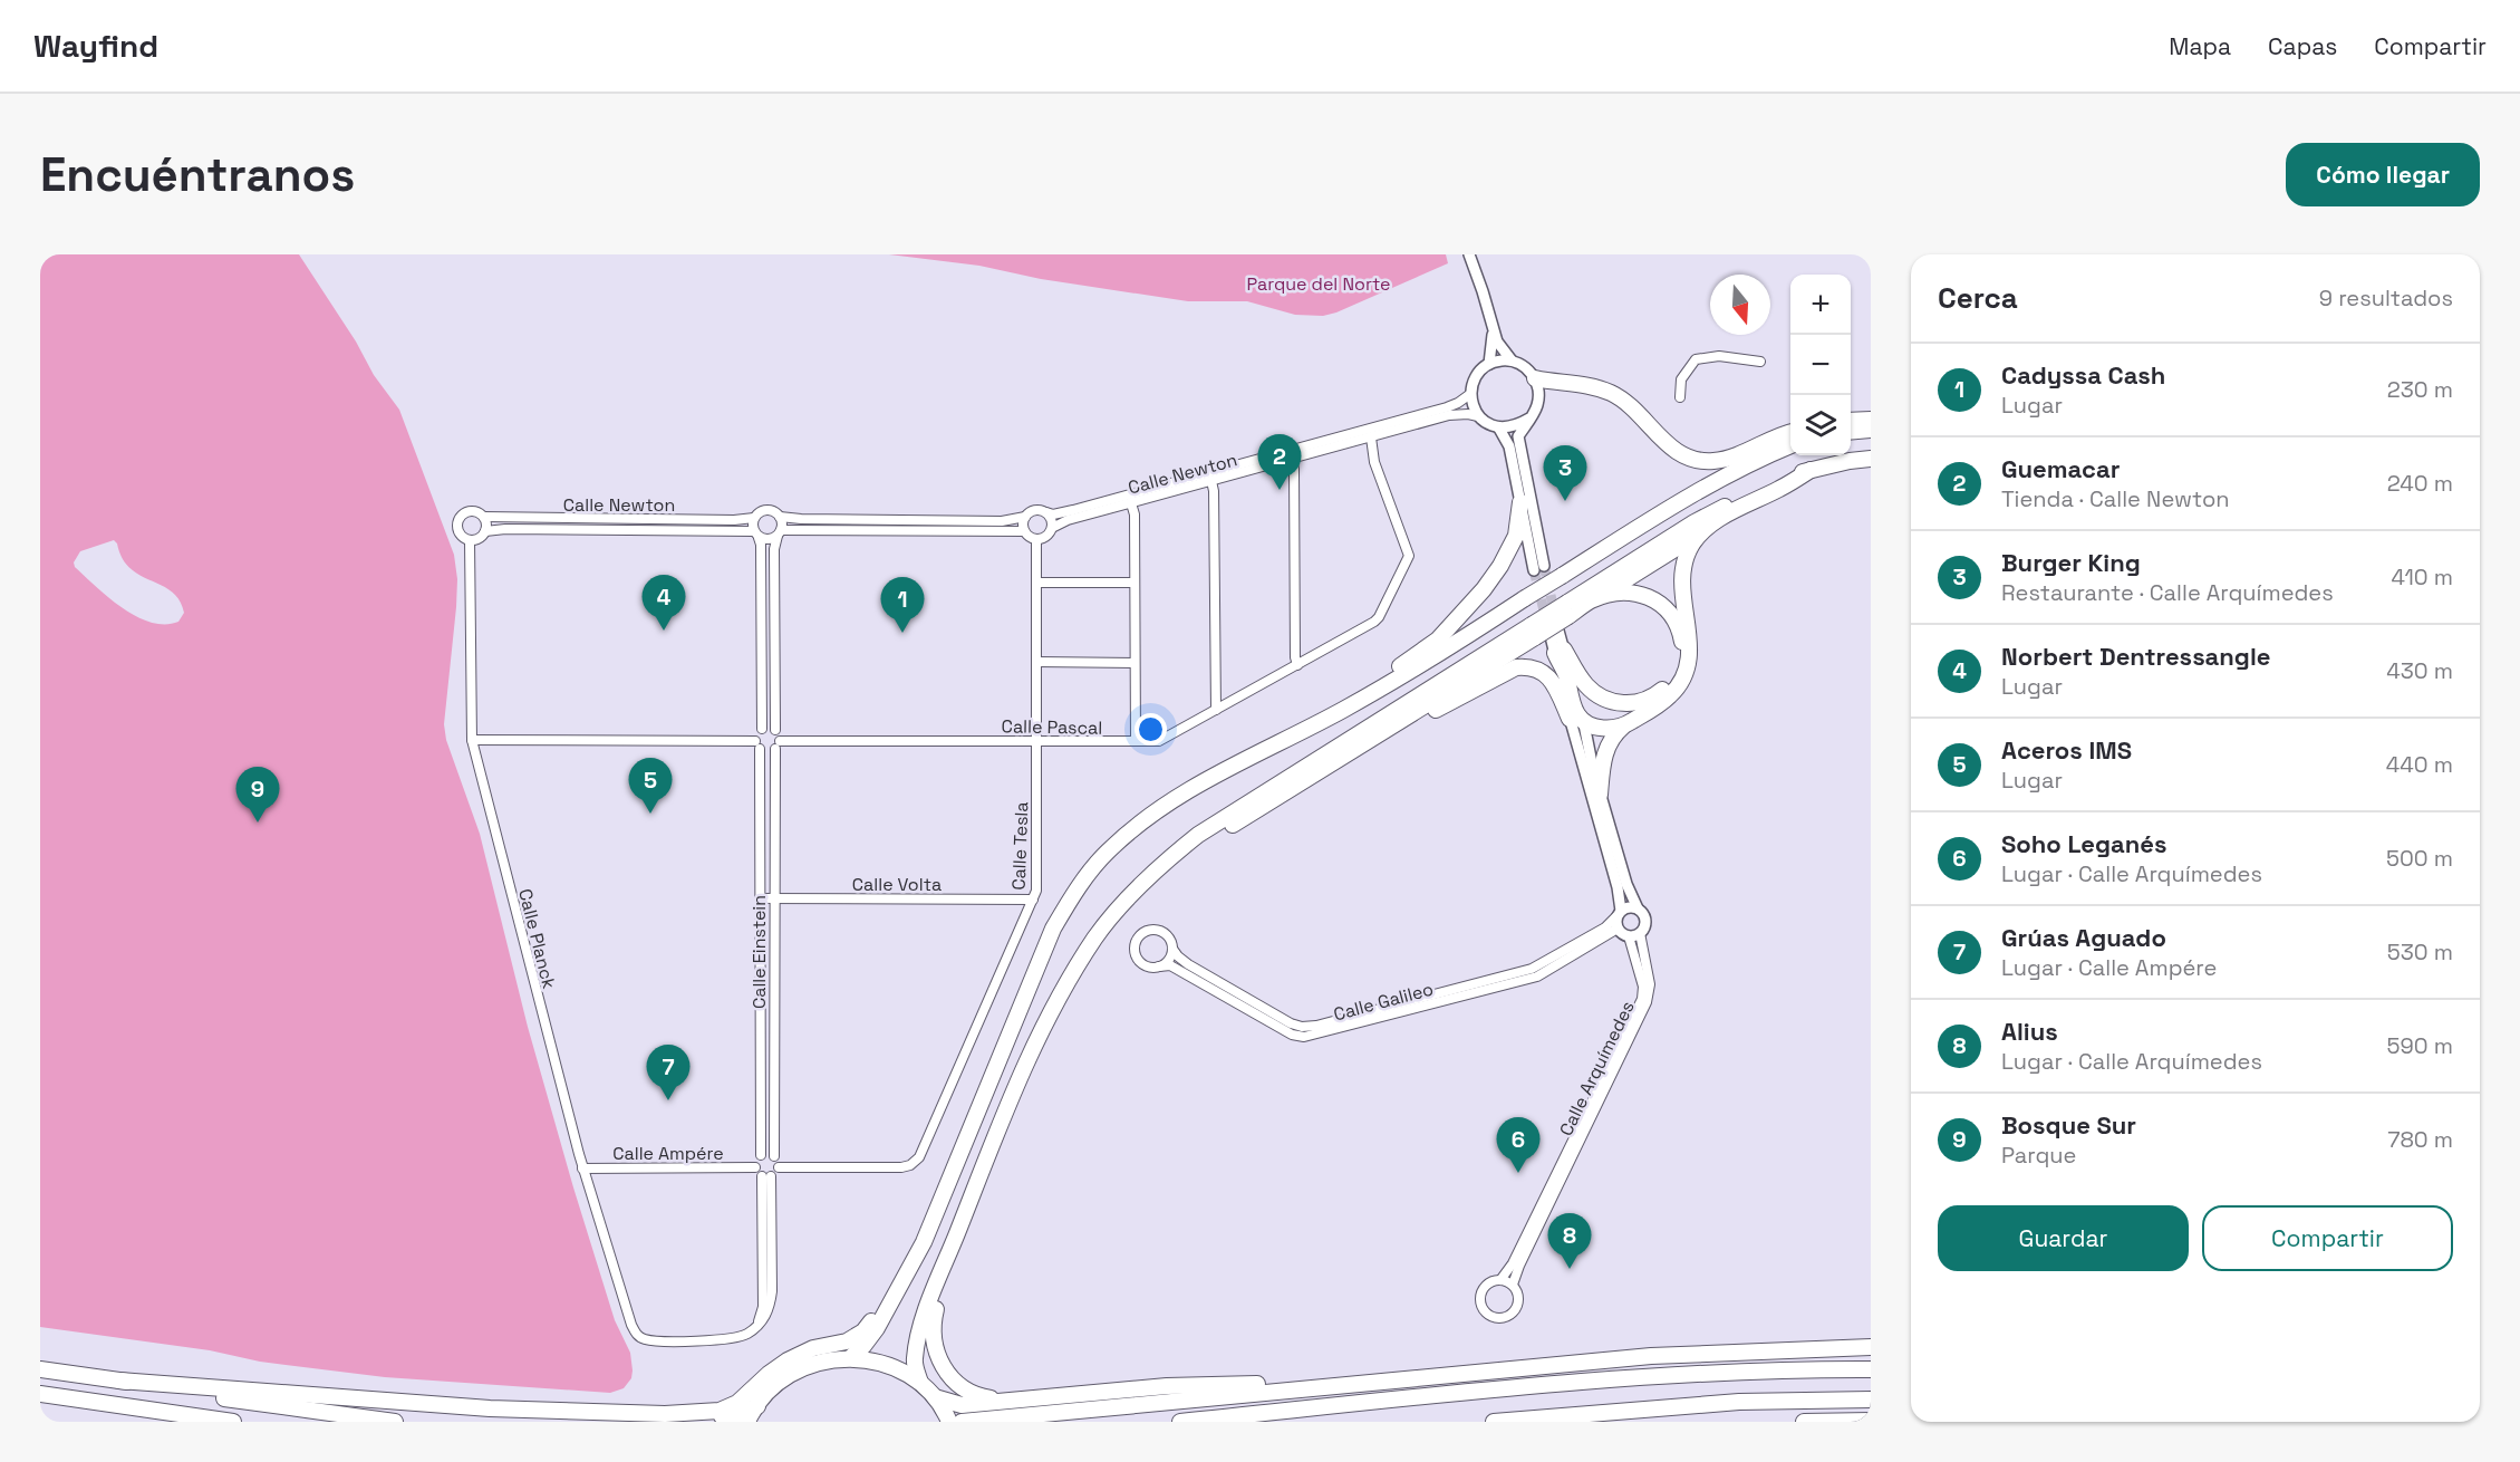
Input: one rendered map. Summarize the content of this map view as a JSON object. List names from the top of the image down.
{
  "streets": {
    "street": [
      "Calle Newton",
      "Calle Pascal",
      "Calle Tesla",
      "Calle Volta",
      "Calle Planck",
      "Calle Einstein",
      "Calle Galileo",
      "Calle Arquímedes",
      "Calle Ampére"
    ]
  },
  "crossings": [
    ["Calle Newton", "Calle Pascal"],
    ["Calle Newton", "Calle Tesla"],
    ["Calle Newton", "Calle Planck"],
    ["Calle Pascal", "Calle Tesla"],
    ["Calle Pascal", "Calle Einstein"],
    ["Calle Tesla", "Calle Volta"],
    ["Calle Tesla", "Calle Planck"],
    ["Calle Tesla", "Calle Einstein"],
    ["Calle Tesla", "Calle Ampére"],
    ["Calle Volta", "Calle Einstein"],
    ["Calle Planck", "Calle Einstein"],
    ["Calle Planck", "Calle Ampére"],
    ["Calle Einstein", "Calle Ampére"],
    ["Calle Galileo", "Calle Arquímedes"]
  ],
  "parks": ["Parque del Norte"],
  "north": "bottom",
  "page": {
    "header": "Wayfind",
    "nav": ["Mapa", "Capas", "Compartir"],
    "buttons": [
      "Cómo llegar",
      ["Guardar", "Compartir"]
    ],
    "title": "Encuéntranos",
    "heading": ["Cerca", "9 resultados"],
    "map_buttons": ["+", "−"],
    "list": [
      {
        "mark": "1",
        "name": "Cadyssa Cash",
        "note": "Lugar",
        "value": "230 m"
      },
      {
        "mark": "2",
        "name": "Guemacar",
        "note": "Tienda · Calle Newton",
        "value": "240 m"
      },
      {
        "mark": "3",
        "name": "Burger King",
        "note": "Restaurante · Calle Arquímedes",
        "value": "410 m"
      },
      {
        "mark": "4",
        "name": "Norbert Dentressangle",
        "note": "Lugar",
        "value": "430 m"
      },
      {
        "mark": "5",
        "name": "Aceros IMS",
        "note": "Lugar",
        "value": "440 m"
      },
      {
        "mark": "6",
        "name": "Soho Leganés",
        "note": "Lugar · Calle Arquímedes",
        "value": "500 m"
      },
      {
        "mark": "7",
        "name": "Grúas Aguado",
        "note": "Lugar · Calle Ampére",
        "value": "530 m"
      },
      {
        "mark": "8",
        "name": "Alius",
        "note": "Lugar · Calle Arquímedes",
        "value": "590 m"
      },
      {
        "mark": "9",
        "name": "Bosque Sur",
        "note": "Parque",
        "value": "780 m"
      }
    ],
    "pins": [
      "2",
      "3",
      "4",
      "1",
      "5",
      "9",
      "7",
      "6",
      "8"
    ]
  }
}
